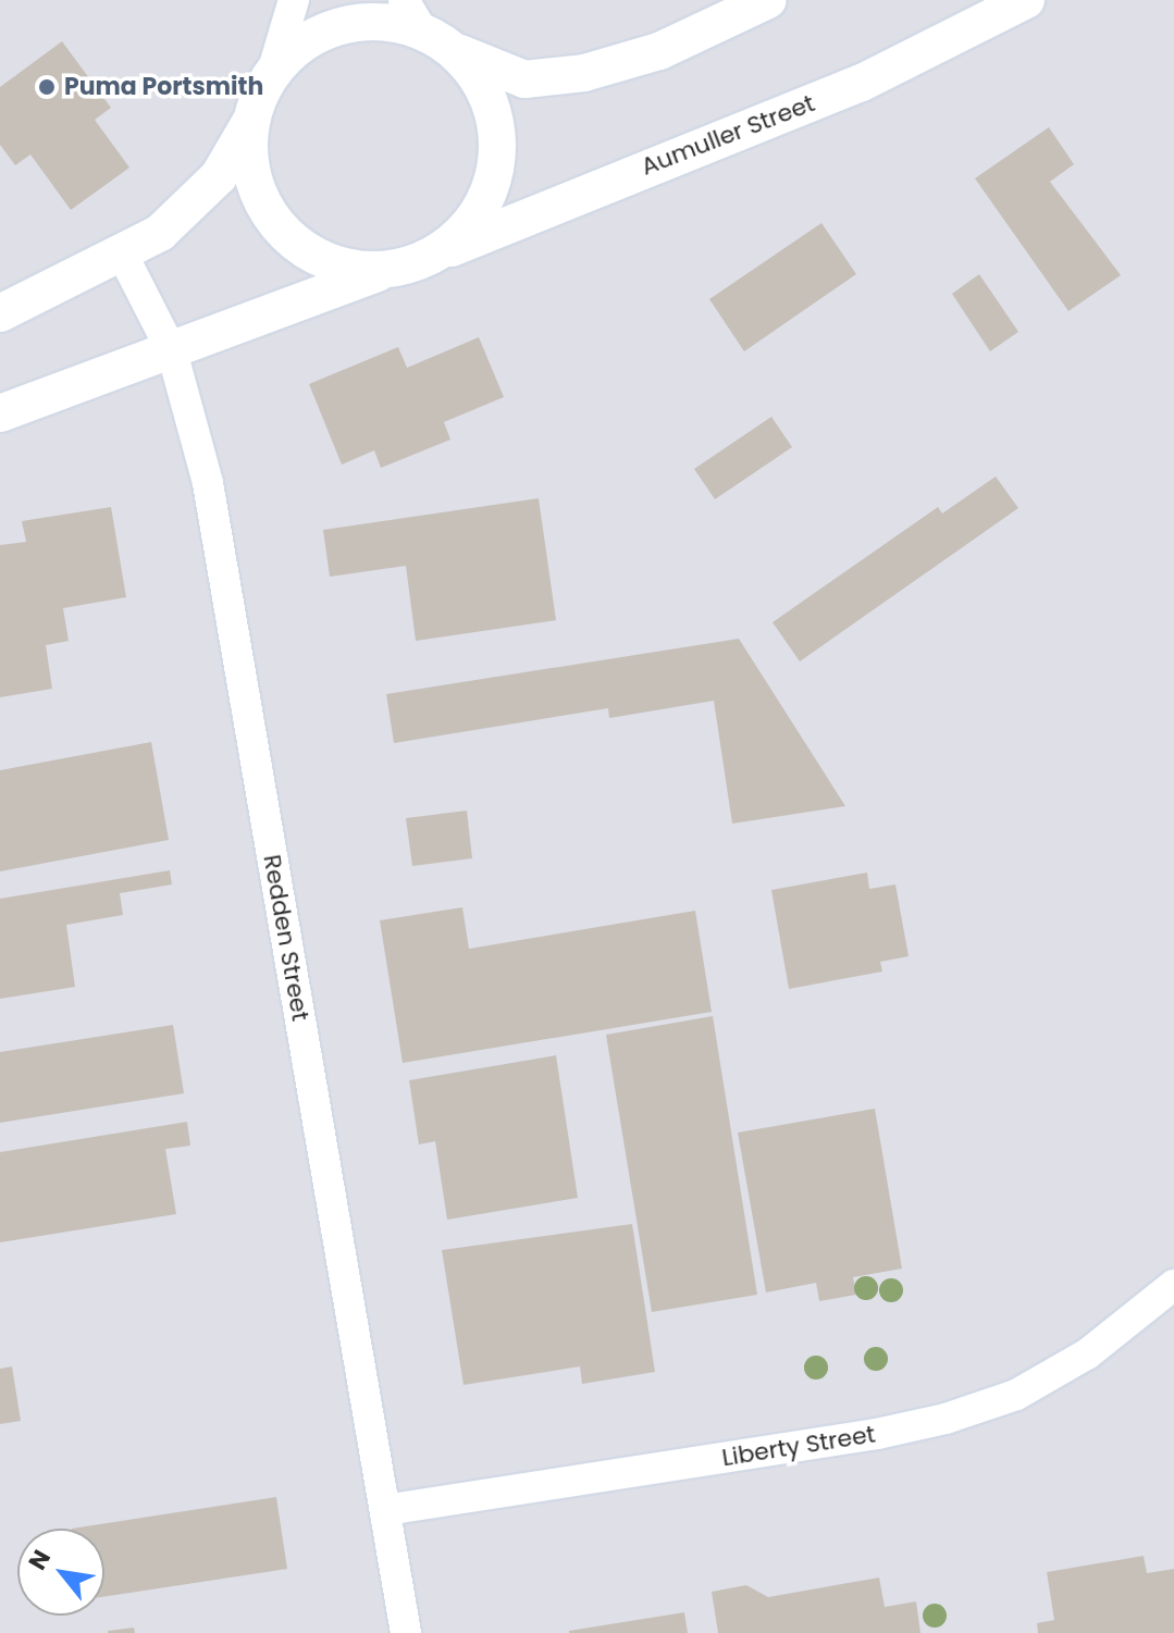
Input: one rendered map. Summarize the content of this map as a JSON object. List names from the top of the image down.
{
  "streets": {
    "street": ["Aumuller Street", "Redden Street", "Liberty Street"]
  },
  "crossings": [
    ["Redden Street", "Liberty Street"]
  ],
  "places": ["Puma Portsmith"],
  "north": "top left"
}
